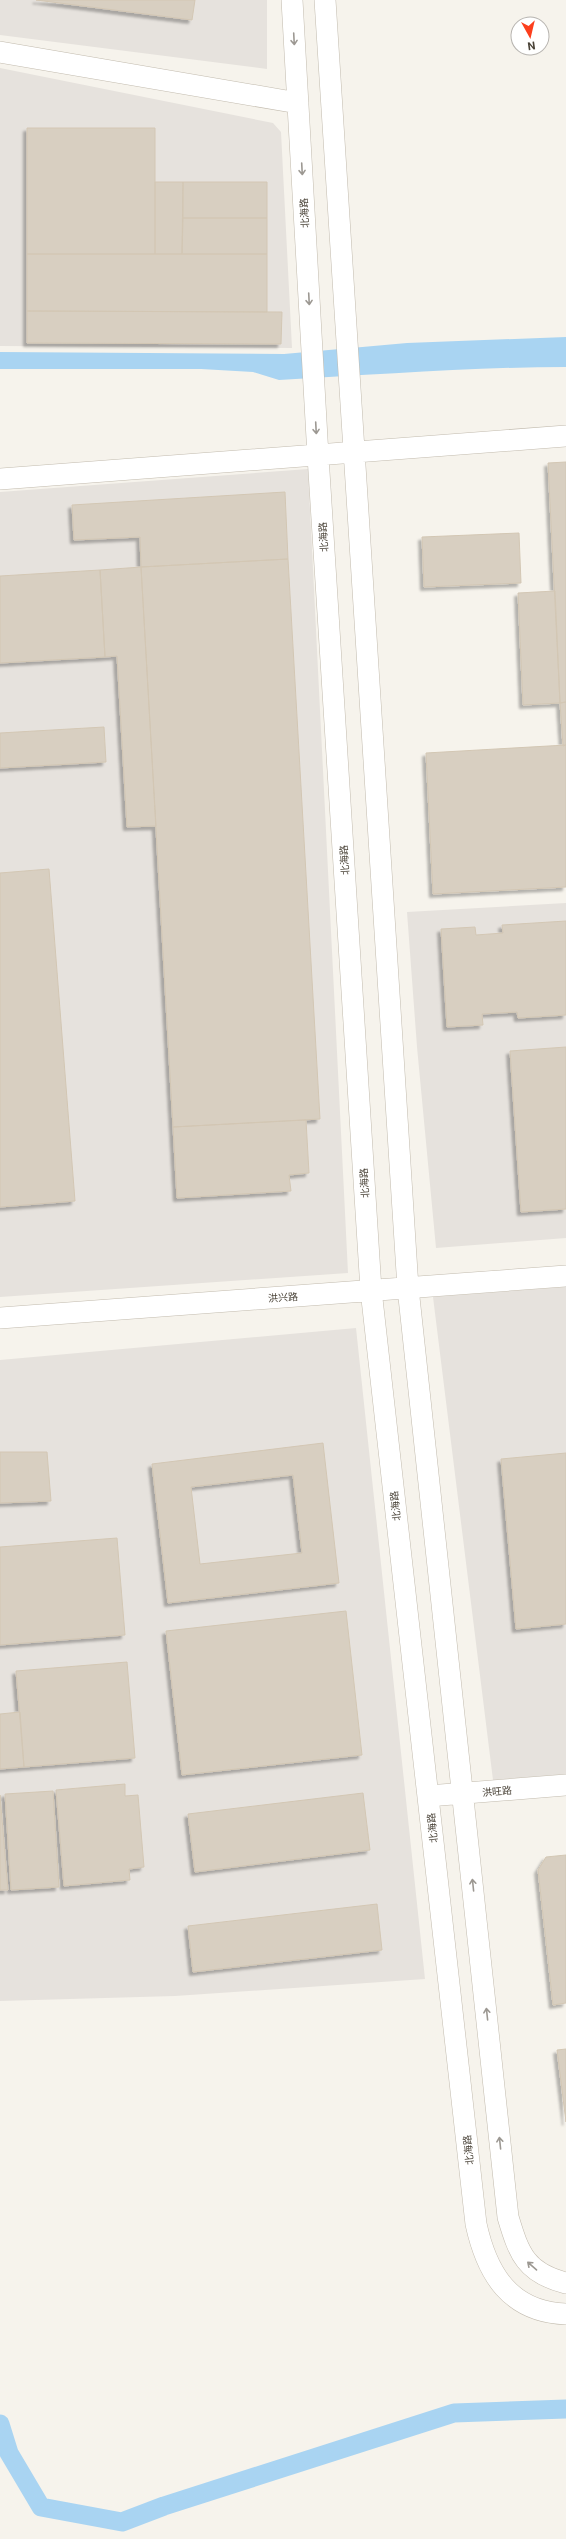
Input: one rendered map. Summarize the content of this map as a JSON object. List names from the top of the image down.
{
  "streets": {
    "street": ["北海路", "洪兴路", "洪旺路"]
  },
  "crossings": [
    ["北海路", "洪兴路"],
    ["北海路", "洪旺路"]
  ],
  "north": "bottom"
}
